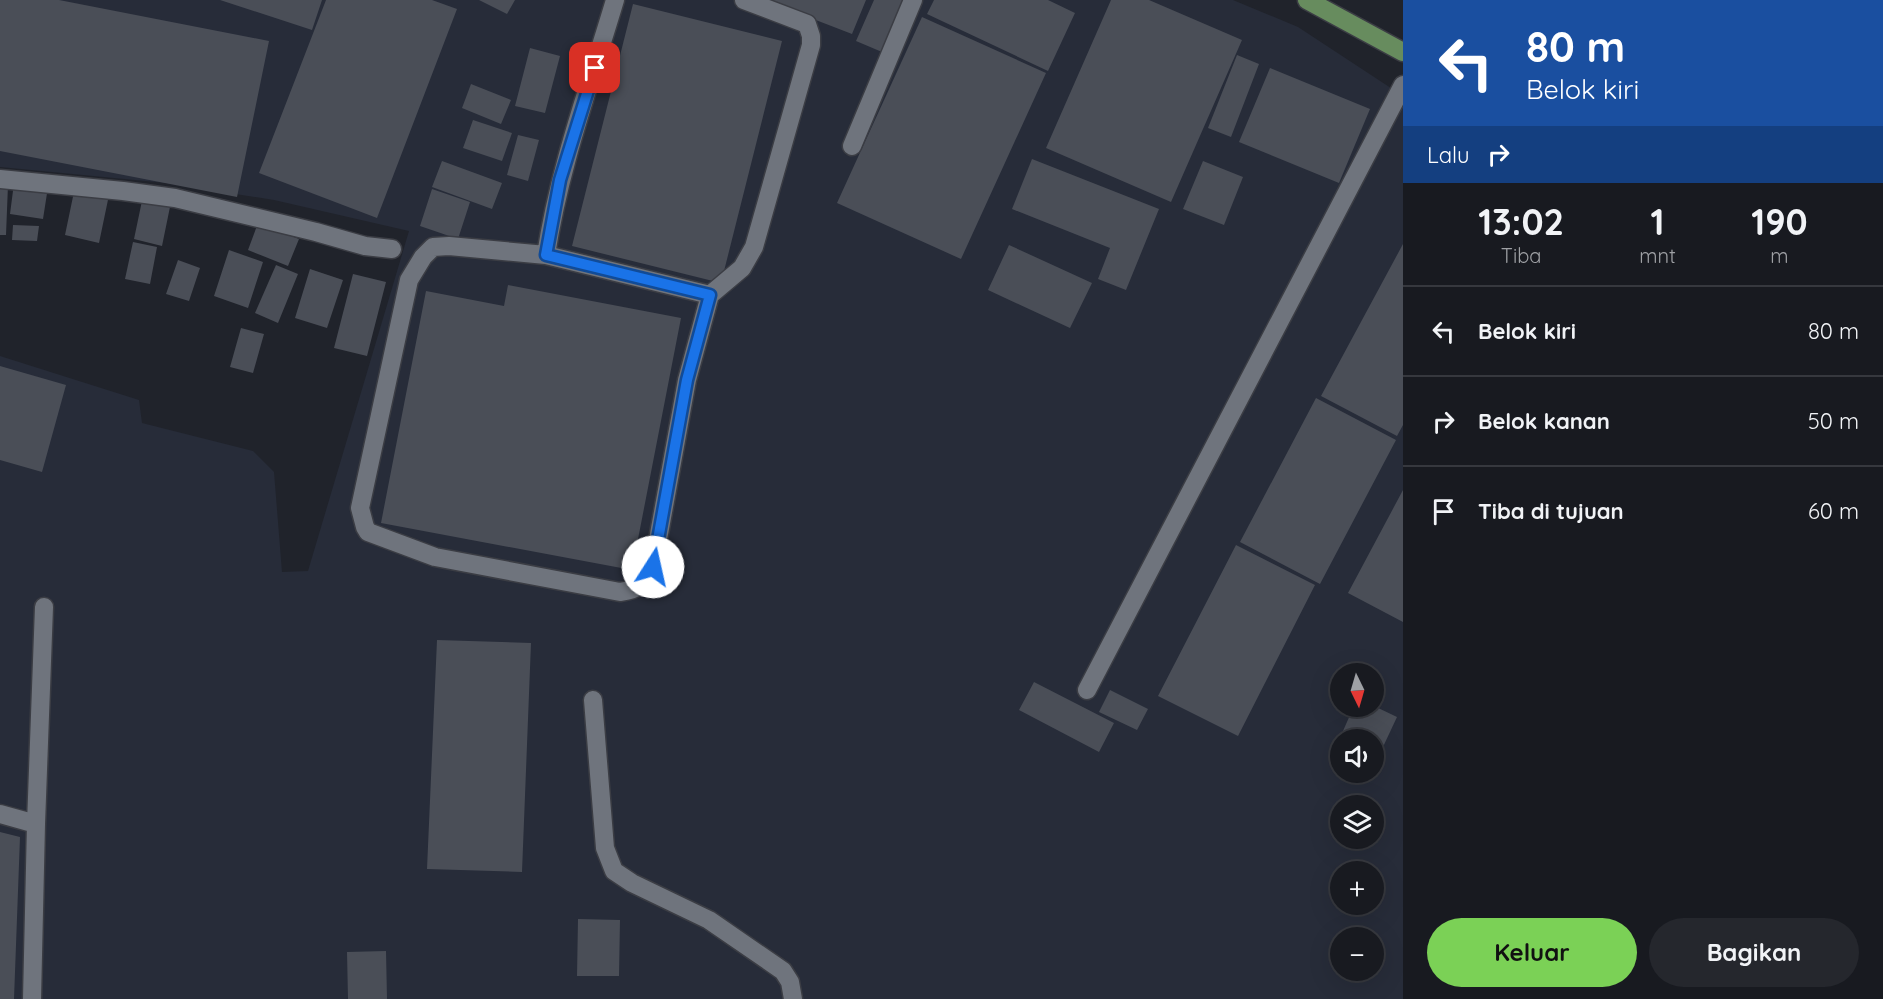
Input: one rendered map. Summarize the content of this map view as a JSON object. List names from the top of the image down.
{
  "north": "bottom",
  "page": {
    "turn": ["80 m", "Belok kiri"],
    "then": "Lalu",
    "eta": [
      "13:02",
      "Tiba",
      "1",
      "mnt",
      "190",
      "m"
    ],
    "list": [
      {
        "name": "Belok kiri",
        "value": "80 m"
      },
      {
        "name": "Belok kanan",
        "value": "50 m"
      },
      {
        "name": "Tiba di tujuan",
        "value": "60 m"
      }
    ],
    "map_buttons": ["+", "−"],
    "buttons": ["Keluar", "Bagikan"]
  }
}
